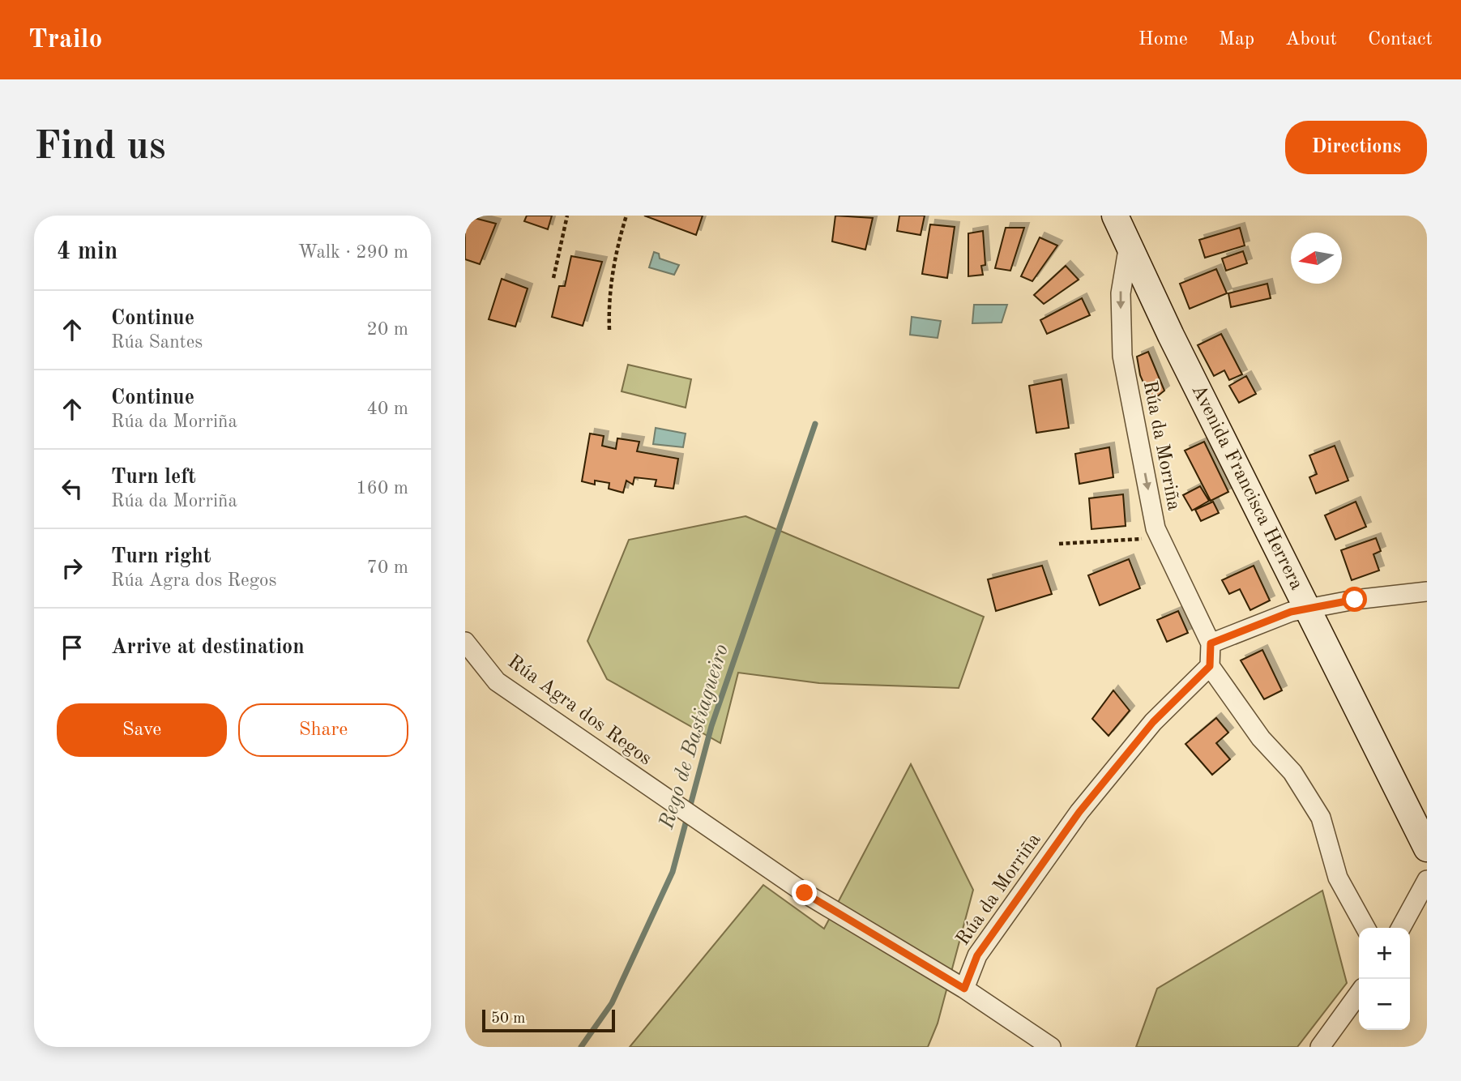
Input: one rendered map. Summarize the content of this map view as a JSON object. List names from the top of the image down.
{
  "streets": {
    "street": ["Rúa da Morriña", "Avenida Francisca Herrera", "Rúa Agra dos Regos"]
  },
  "crossings": [
    ["Rúa da Morriña", "Avenida Francisca Herrera"],
    ["Rúa da Morriña", "Rúa Agra dos Regos"]
  ],
  "water": ["Rego de Bastiagueiro"],
  "scale_bar": "50 m",
  "north": "left",
  "page": {
    "header": "Trailo",
    "nav": [
      "Home",
      "Map",
      "About",
      "Contact"
    ],
    "buttons": [
      "Directions",
      ["Save", "Share"]
    ],
    "title": "Find us",
    "heading": ["4 min", "Walk · 290 m"],
    "list": [
      ["Continue", "Rúa Santes", "20 m"],
      ["Continue", "Rúa da Morriña", "40 m"],
      ["Turn left", "Rúa da Morriña", "160 m"],
      ["Turn right", "Rúa Agra dos Regos", "70 m"],
      "Arrive at destination"
    ],
    "map_buttons": ["+", "−"],
    "scale": "50 m"
  }
}
